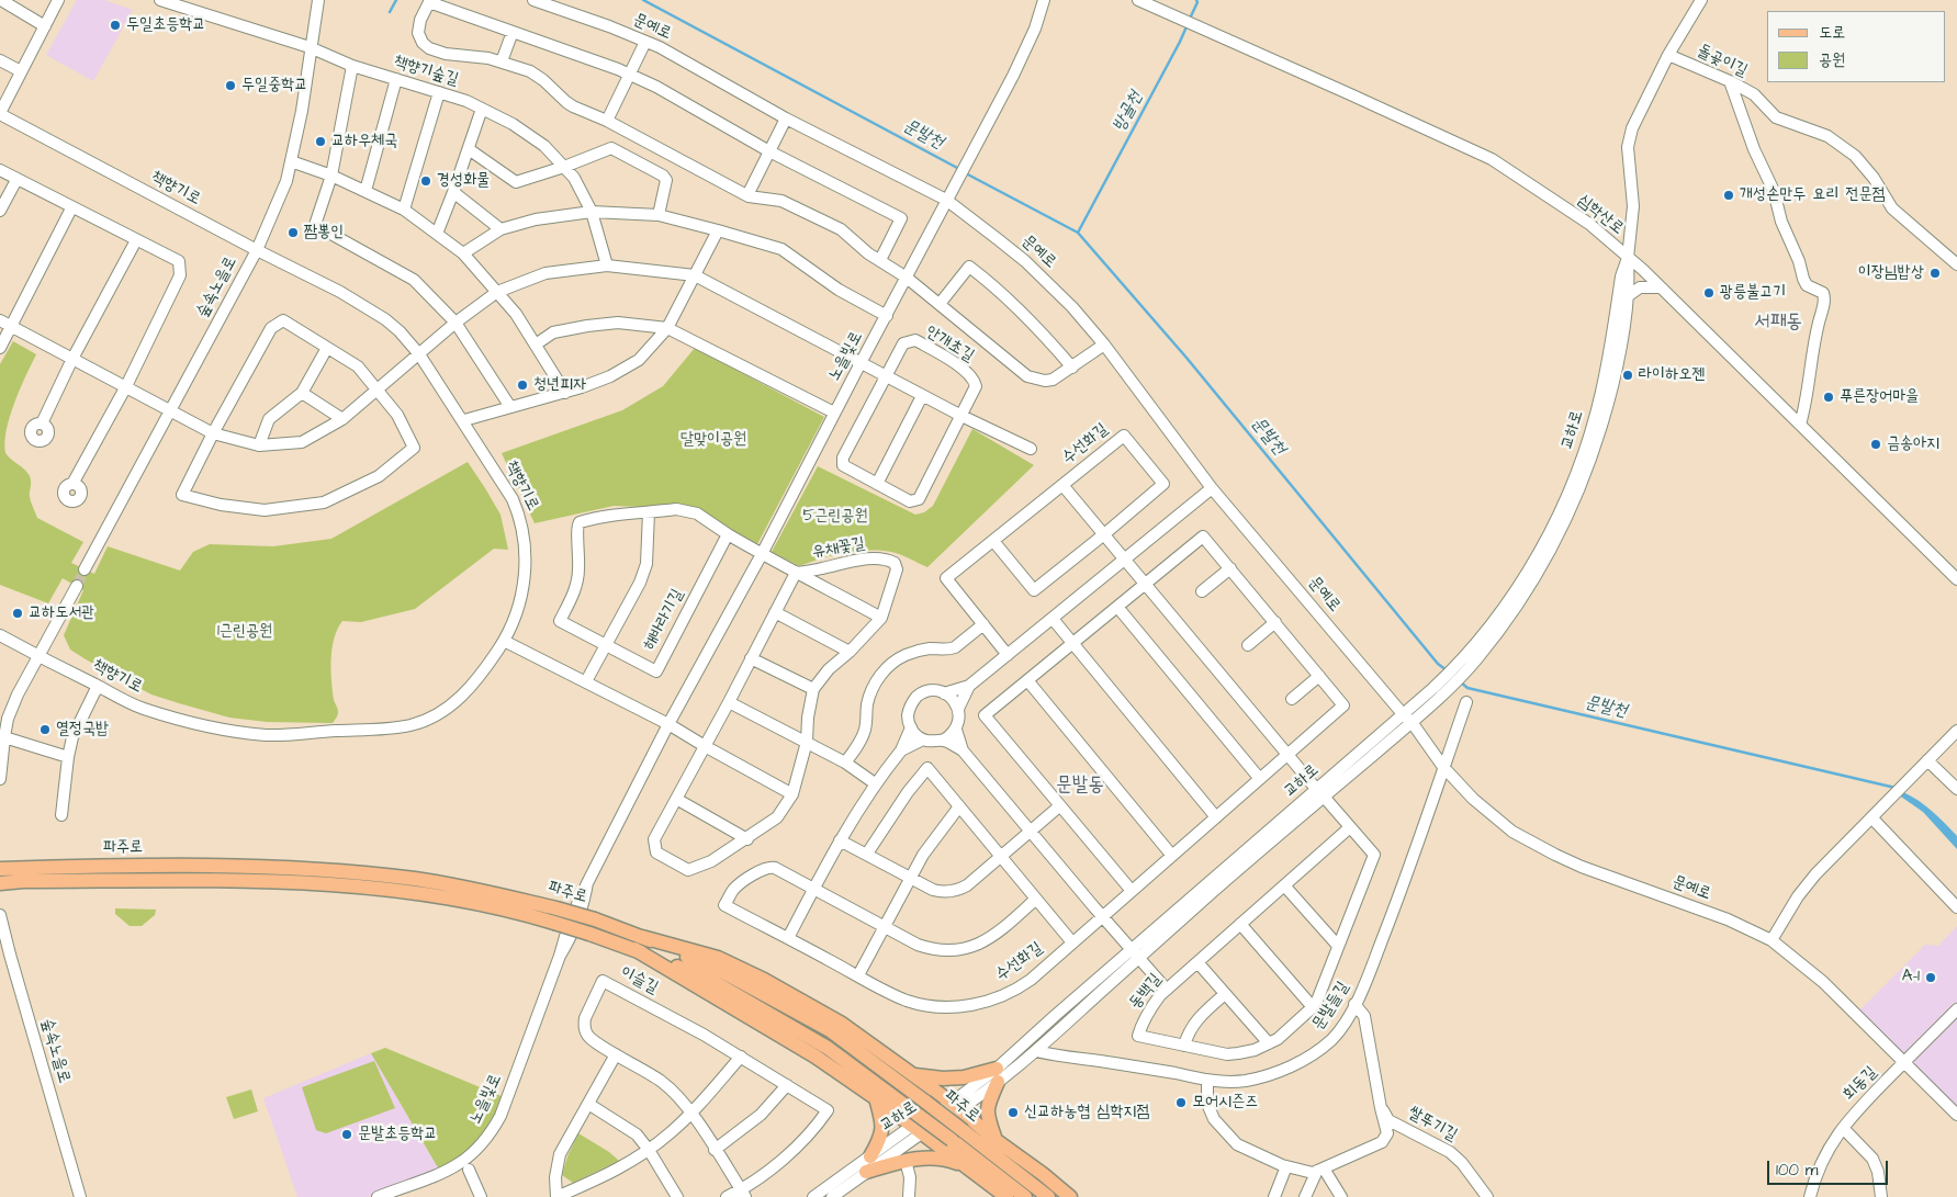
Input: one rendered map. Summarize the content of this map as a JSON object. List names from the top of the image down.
{
  "streets": {
    "main road": ["파주로"],
    "street": [
      "문예로",
      "돌곶이길",
      "책향기숲길",
      "책향기로",
      "심학산로",
      "숲속노을로",
      "안개초길",
      "노을빛로",
      "교하로",
      "수선화길",
      "유채꽃길",
      "해바라기길",
      "이슬길",
      "동백길",
      "문발들길",
      "회동길",
      "쌀뚜기길"
    ]
  },
  "crossings": [
    ["문예로", "노을빛로"],
    ["문예로", "교하로"],
    ["문예로", "문발들길"],
    ["문예로", "회동길"],
    ["돌곶이길", "교하로"],
    ["책향기숲길", "숲속노을로"],
    ["책향기로", "숲속노을로"],
    ["심학산로", "교하로"],
    ["노을빛로", "유채꽃길"],
    ["노을빛로", "해바라기길"],
    ["교하로", "수선화길"],
    ["교하로", "동백길"],
    ["교하로", "문발들길"],
    ["수선화길", "동백길"],
    ["유채꽃길", "해바라기길"],
    ["문발들길", "쌀뚜기길"]
  ],
  "districts": ["서패동", "문발동"],
  "water": ["방골천", "문발천"],
  "parks": ["달맞이공원", "5근린공원", "1근린공원"],
  "places": [
    "두일초등학교",
    "두일중학교",
    "교하우체국",
    "경성화물",
    "개성손만두 요리 전문점",
    "짬뽕인",
    "이장님밥상",
    "광릉불고기",
    "라이하오젠",
    "청년피자",
    "푸른장어마을",
    "금송아지",
    "교하도서관",
    "열정국밥",
    "A-1",
    "모어시즌즈",
    "신교하농협 심학지점",
    "문발초등학교"
  ],
  "legend": ["도로", "공원"],
  "scale_bar": "100 m"
}
